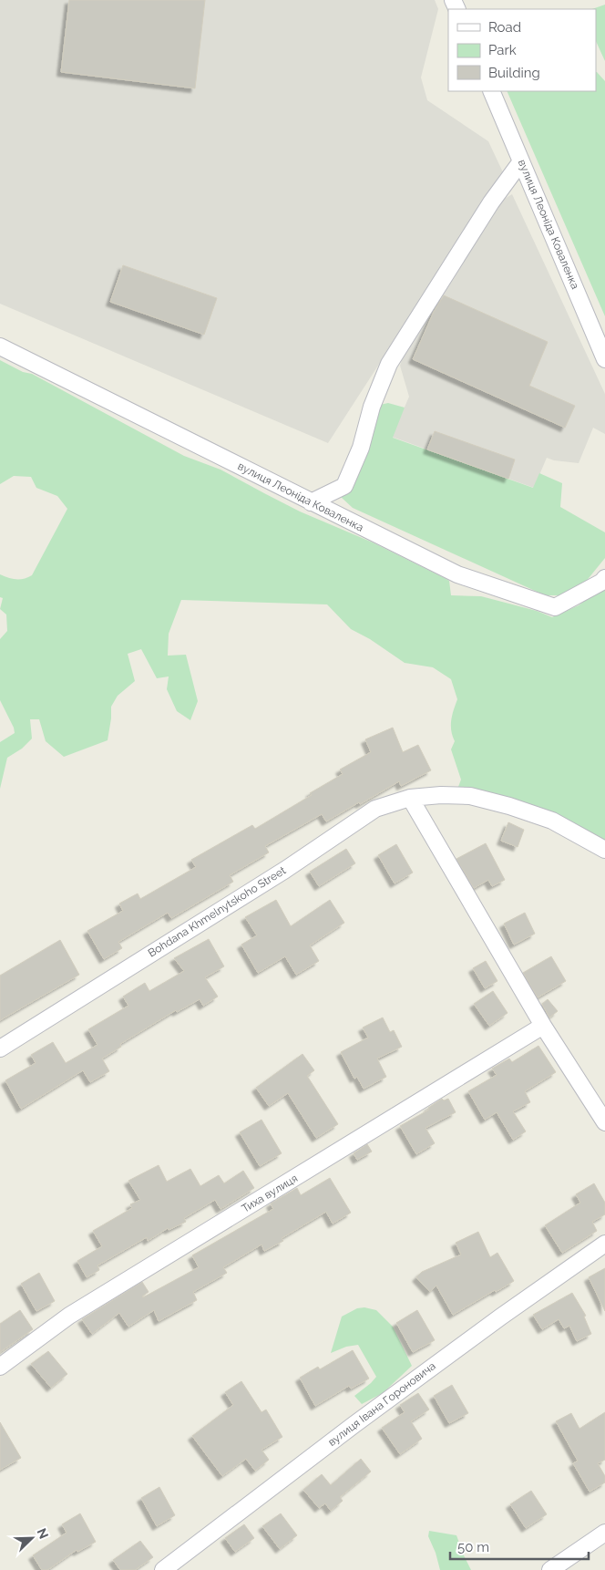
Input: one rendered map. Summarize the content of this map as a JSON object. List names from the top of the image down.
{
  "streets": {
    "street": [
      "вулиця Леоніда Коваленка",
      "Bohdana Khmelnytskoho Street",
      "Тиха вулиця",
      "вулиця Івана Гороновича"
    ]
  },
  "legend": ["Road", "Park", "Building"],
  "scale_bar": "50 m",
  "north": "top right"
}
